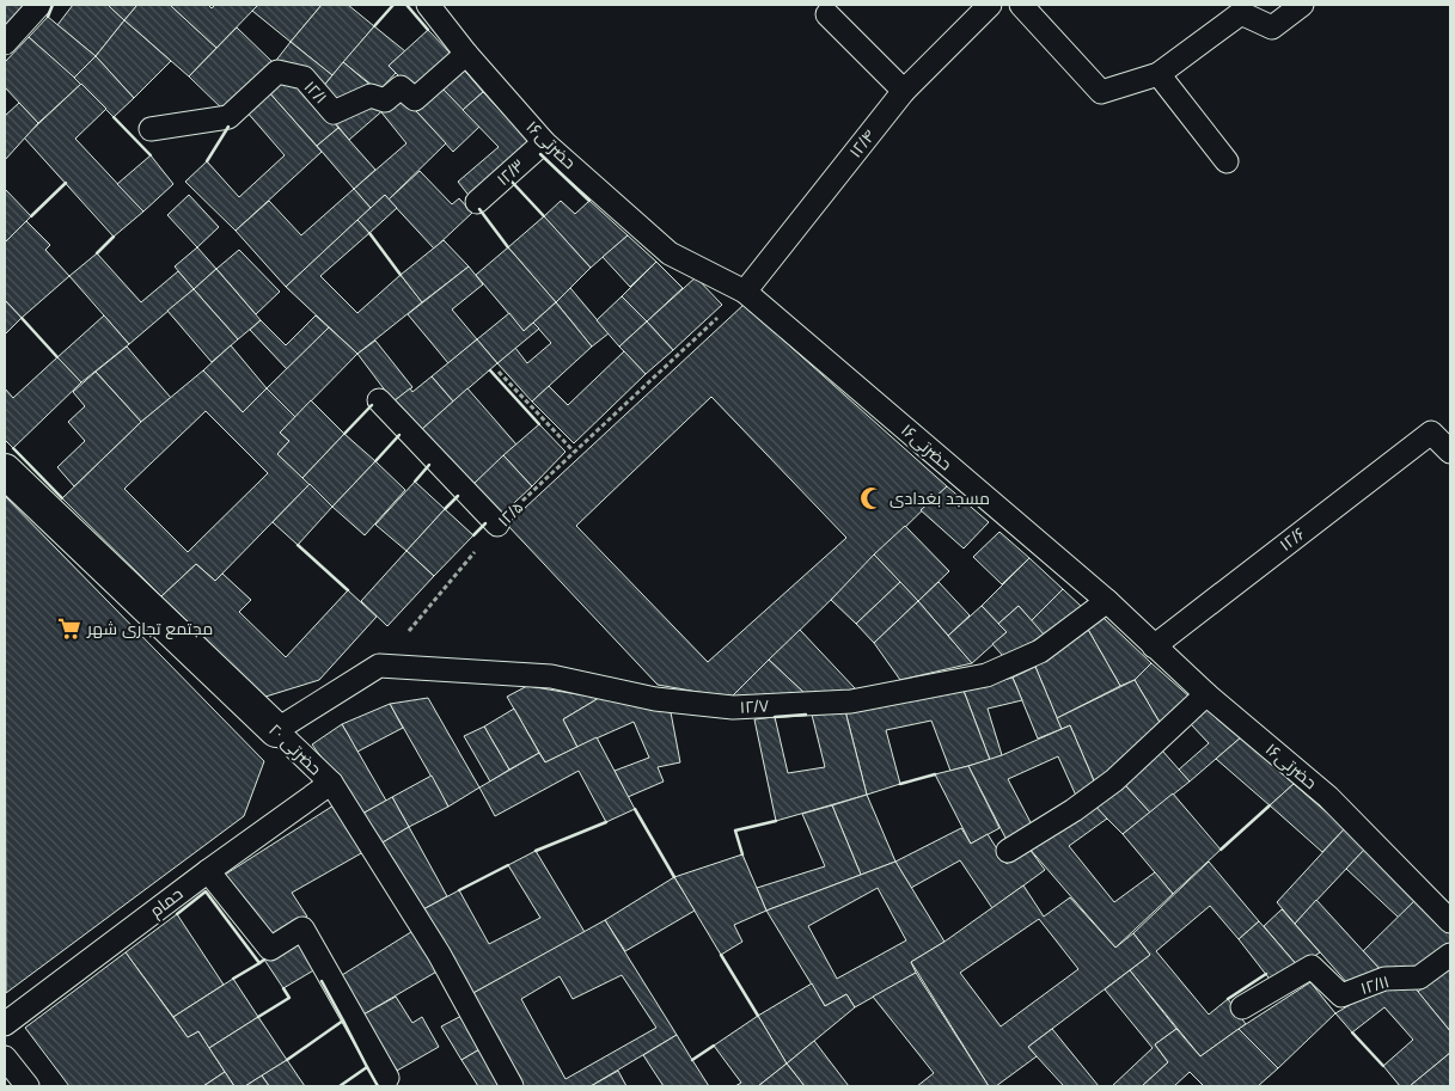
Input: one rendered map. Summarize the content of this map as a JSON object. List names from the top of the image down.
{
  "streets": {
    "street": ["حضرتی ۲۰"],
    "lane": [
      "۱۲/۱",
      "۱۲/۴",
      "حضرتی۱۶",
      "۱۲/۳",
      "۱۲/۶",
      "۱۲/۷",
      "حمام",
      "۱۲/۱۱"
    ],
    "path": ["۱۲/۵"]
  },
  "crossings": [
    ["۱۲/۱", "حضرتی۱۶"],
    ["۱۲/۴", "حضرتی۱۶"],
    ["۱۲/۴", "۱۲/۵"],
    ["حضرتی۱۶", "۱۲/۳"],
    ["حضرتی۱۶", "۱۲/۵"],
    ["حضرتی۱۶", "۱۲/۶"],
    ["حضرتی۱۶", "۱۲/۷"],
    ["۱۲/۵", "۱۲/۷"],
    ["حضرتی ۲۰", "حمام"]
  ],
  "places": {
    "mosque": ["مسجد بغدادی"],
    "supermarket": ["مجتمع تجاری شهر"]
  }
}
